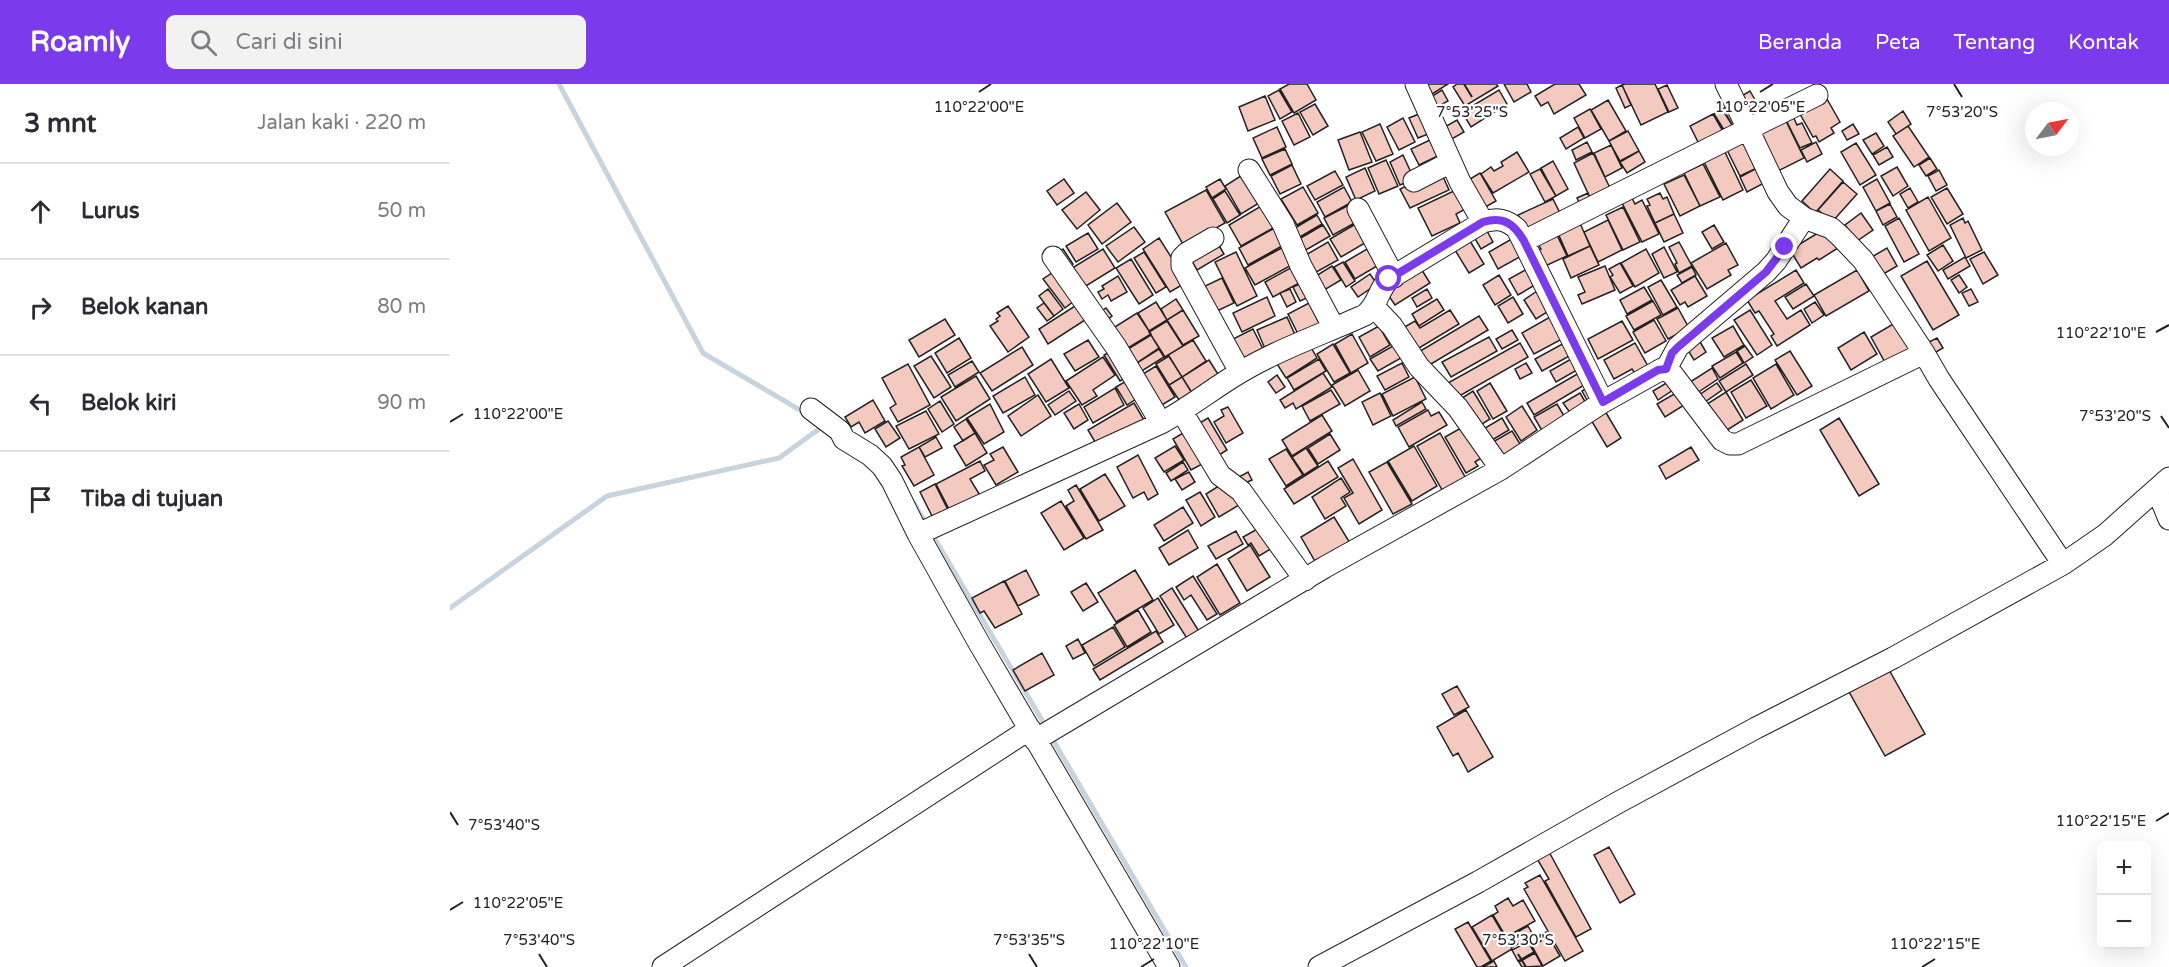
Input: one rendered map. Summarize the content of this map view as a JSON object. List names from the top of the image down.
{
  "north": "top right",
  "page": {
    "header": "Roamly",
    "search": "Cari di sini",
    "nav": [
      "Beranda",
      "Peta",
      "Tentang",
      "Kontak"
    ],
    "heading": ["3 mnt", "Jalan kaki · 220 m"],
    "list": [
      ["Lurus", "50 m"],
      ["Belok kanan", "80 m"],
      ["Belok kiri", "90 m"],
      "Tiba di tujuan"
    ],
    "map_buttons": ["+", "−"]
  },
  "coordinates": [
    "110°22'00\"E",
    "110°22'05\"E",
    "7°53'25\"S",
    "7°53'20\"S",
    "110°22'10\"E",
    "110°22'15\"E",
    "7°53'40\"S",
    "7°53'35\"S",
    "7°53'30\"S"
  ]
}
